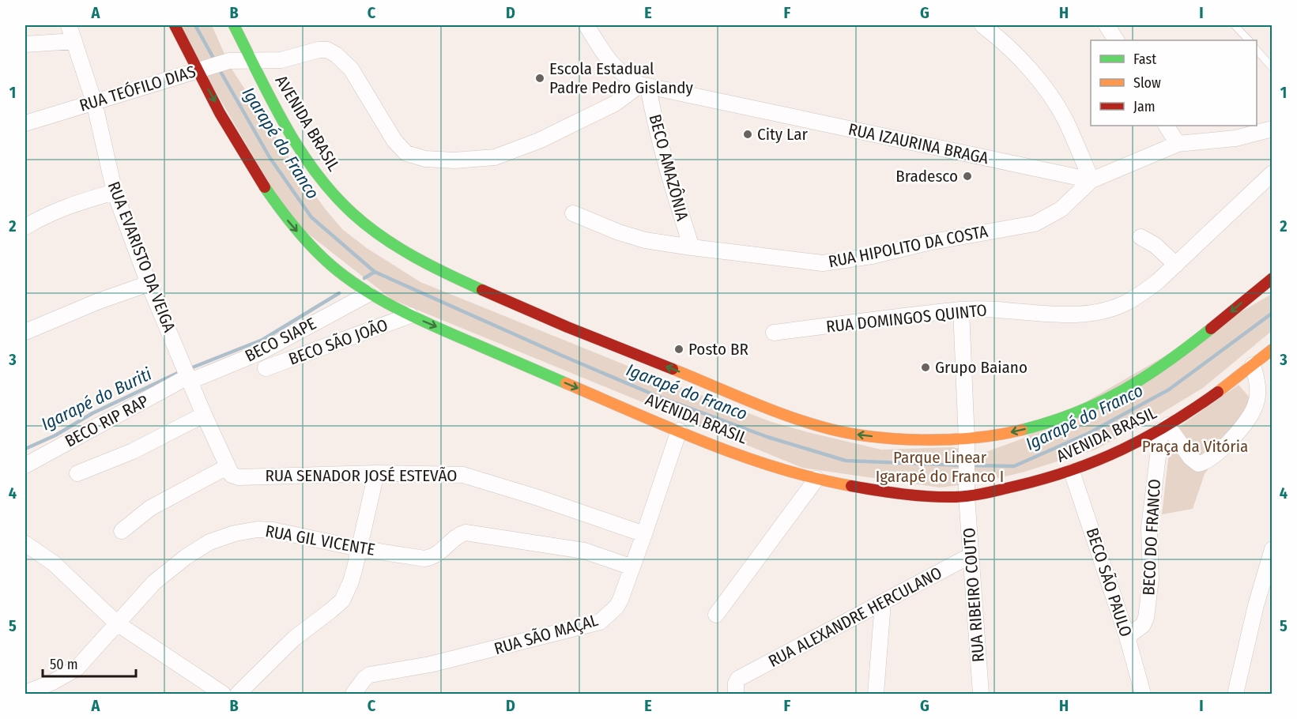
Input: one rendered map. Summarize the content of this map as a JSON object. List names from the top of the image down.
{
  "streets": {
    "highway": ["AVENIDA BRASIL"],
    "street": [
      "RUA TEÓFILO DIAS",
      "RUA IZAURINA BRAGA",
      "BECO AMAZÔNIA",
      "RUA HIPOLITO DA COSTA",
      "RUA EVARISTO DA VEIGA",
      "RUA DOMINGOS QUINTO",
      "BECO SIAPE",
      "BECO SÃO JOÃO",
      "BECO RIP RAP",
      "RUA SENADOR JOSÉ ESTEVÃO",
      "BECO DO FRANCO",
      "RUA GIL VICENTE",
      "BECO SÃO PAULO",
      "RUA RIBEIRO COUTO",
      "RUA ALEXANDRE HERCULANO",
      "RUA SÃO MAÇAL"
    ]
  },
  "crossings": [
    ["RUA TEÓFILO DIAS", "AVENIDA BRASIL"],
    ["RUA TEÓFILO DIAS", "RUA IZAURINA BRAGA"],
    ["RUA TEÓFILO DIAS", "BECO AMAZÔNIA"],
    ["RUA TEÓFILO DIAS", "RUA EVARISTO DA VEIGA"],
    ["AVENIDA BRASIL", "BECO SIAPE"],
    ["AVENIDA BRASIL", "BECO SÃO JOÃO"],
    ["AVENIDA BRASIL", "BECO DO FRANCO"],
    ["AVENIDA BRASIL", "BECO SÃO PAULO"],
    ["AVENIDA BRASIL", "RUA RIBEIRO COUTO"],
    ["AVENIDA BRASIL", "RUA SÃO MAÇAL"],
    ["RUA IZAURINA BRAGA", "BECO AMAZÔNIA"],
    ["RUA IZAURINA BRAGA", "RUA HIPOLITO DA COSTA"],
    ["BECO AMAZÔNIA", "RUA HIPOLITO DA COSTA"],
    ["RUA EVARISTO DA VEIGA", "BECO SIAPE"],
    ["RUA EVARISTO DA VEIGA", "BECO RIP RAP"],
    ["RUA EVARISTO DA VEIGA", "RUA SENADOR JOSÉ ESTEVÃO"],
    ["RUA DOMINGOS QUINTO", "RUA RIBEIRO COUTO"],
    ["BECO SIAPE", "BECO RIP RAP"],
    ["RUA SENADOR JOSÉ ESTEVÃO", "RUA SÃO MAÇAL"],
    ["BECO DO FRANCO", "BECO SÃO PAULO"],
    ["RUA GIL VICENTE", "RUA SÃO MAÇAL"],
    ["RUA RIBEIRO COUTO", "RUA ALEXANDRE HERCULANO"]
  ],
  "water": ["Igarapé do Franco", "Igarapé do Buriti"],
  "parks": ["Praça da Vitória", "Parque Linear Igarapé do Franco I"],
  "places": [
    "Escola Estadual Padre Pedro Gislandy",
    "City Lar",
    "Bradesco",
    "Posto BR",
    "Grupo Baiano"
  ],
  "legend": ["Fast", "Slow", "Jam"],
  "scale_bar": "50 m",
  "grid": {
    "columns": [
      "A",
      "B",
      "C",
      "D",
      "E",
      "F",
      "G",
      "H",
      "I"
    ],
    "rows": [
      "1",
      "2",
      "3",
      "4",
      "5"
    ]
  }
}
